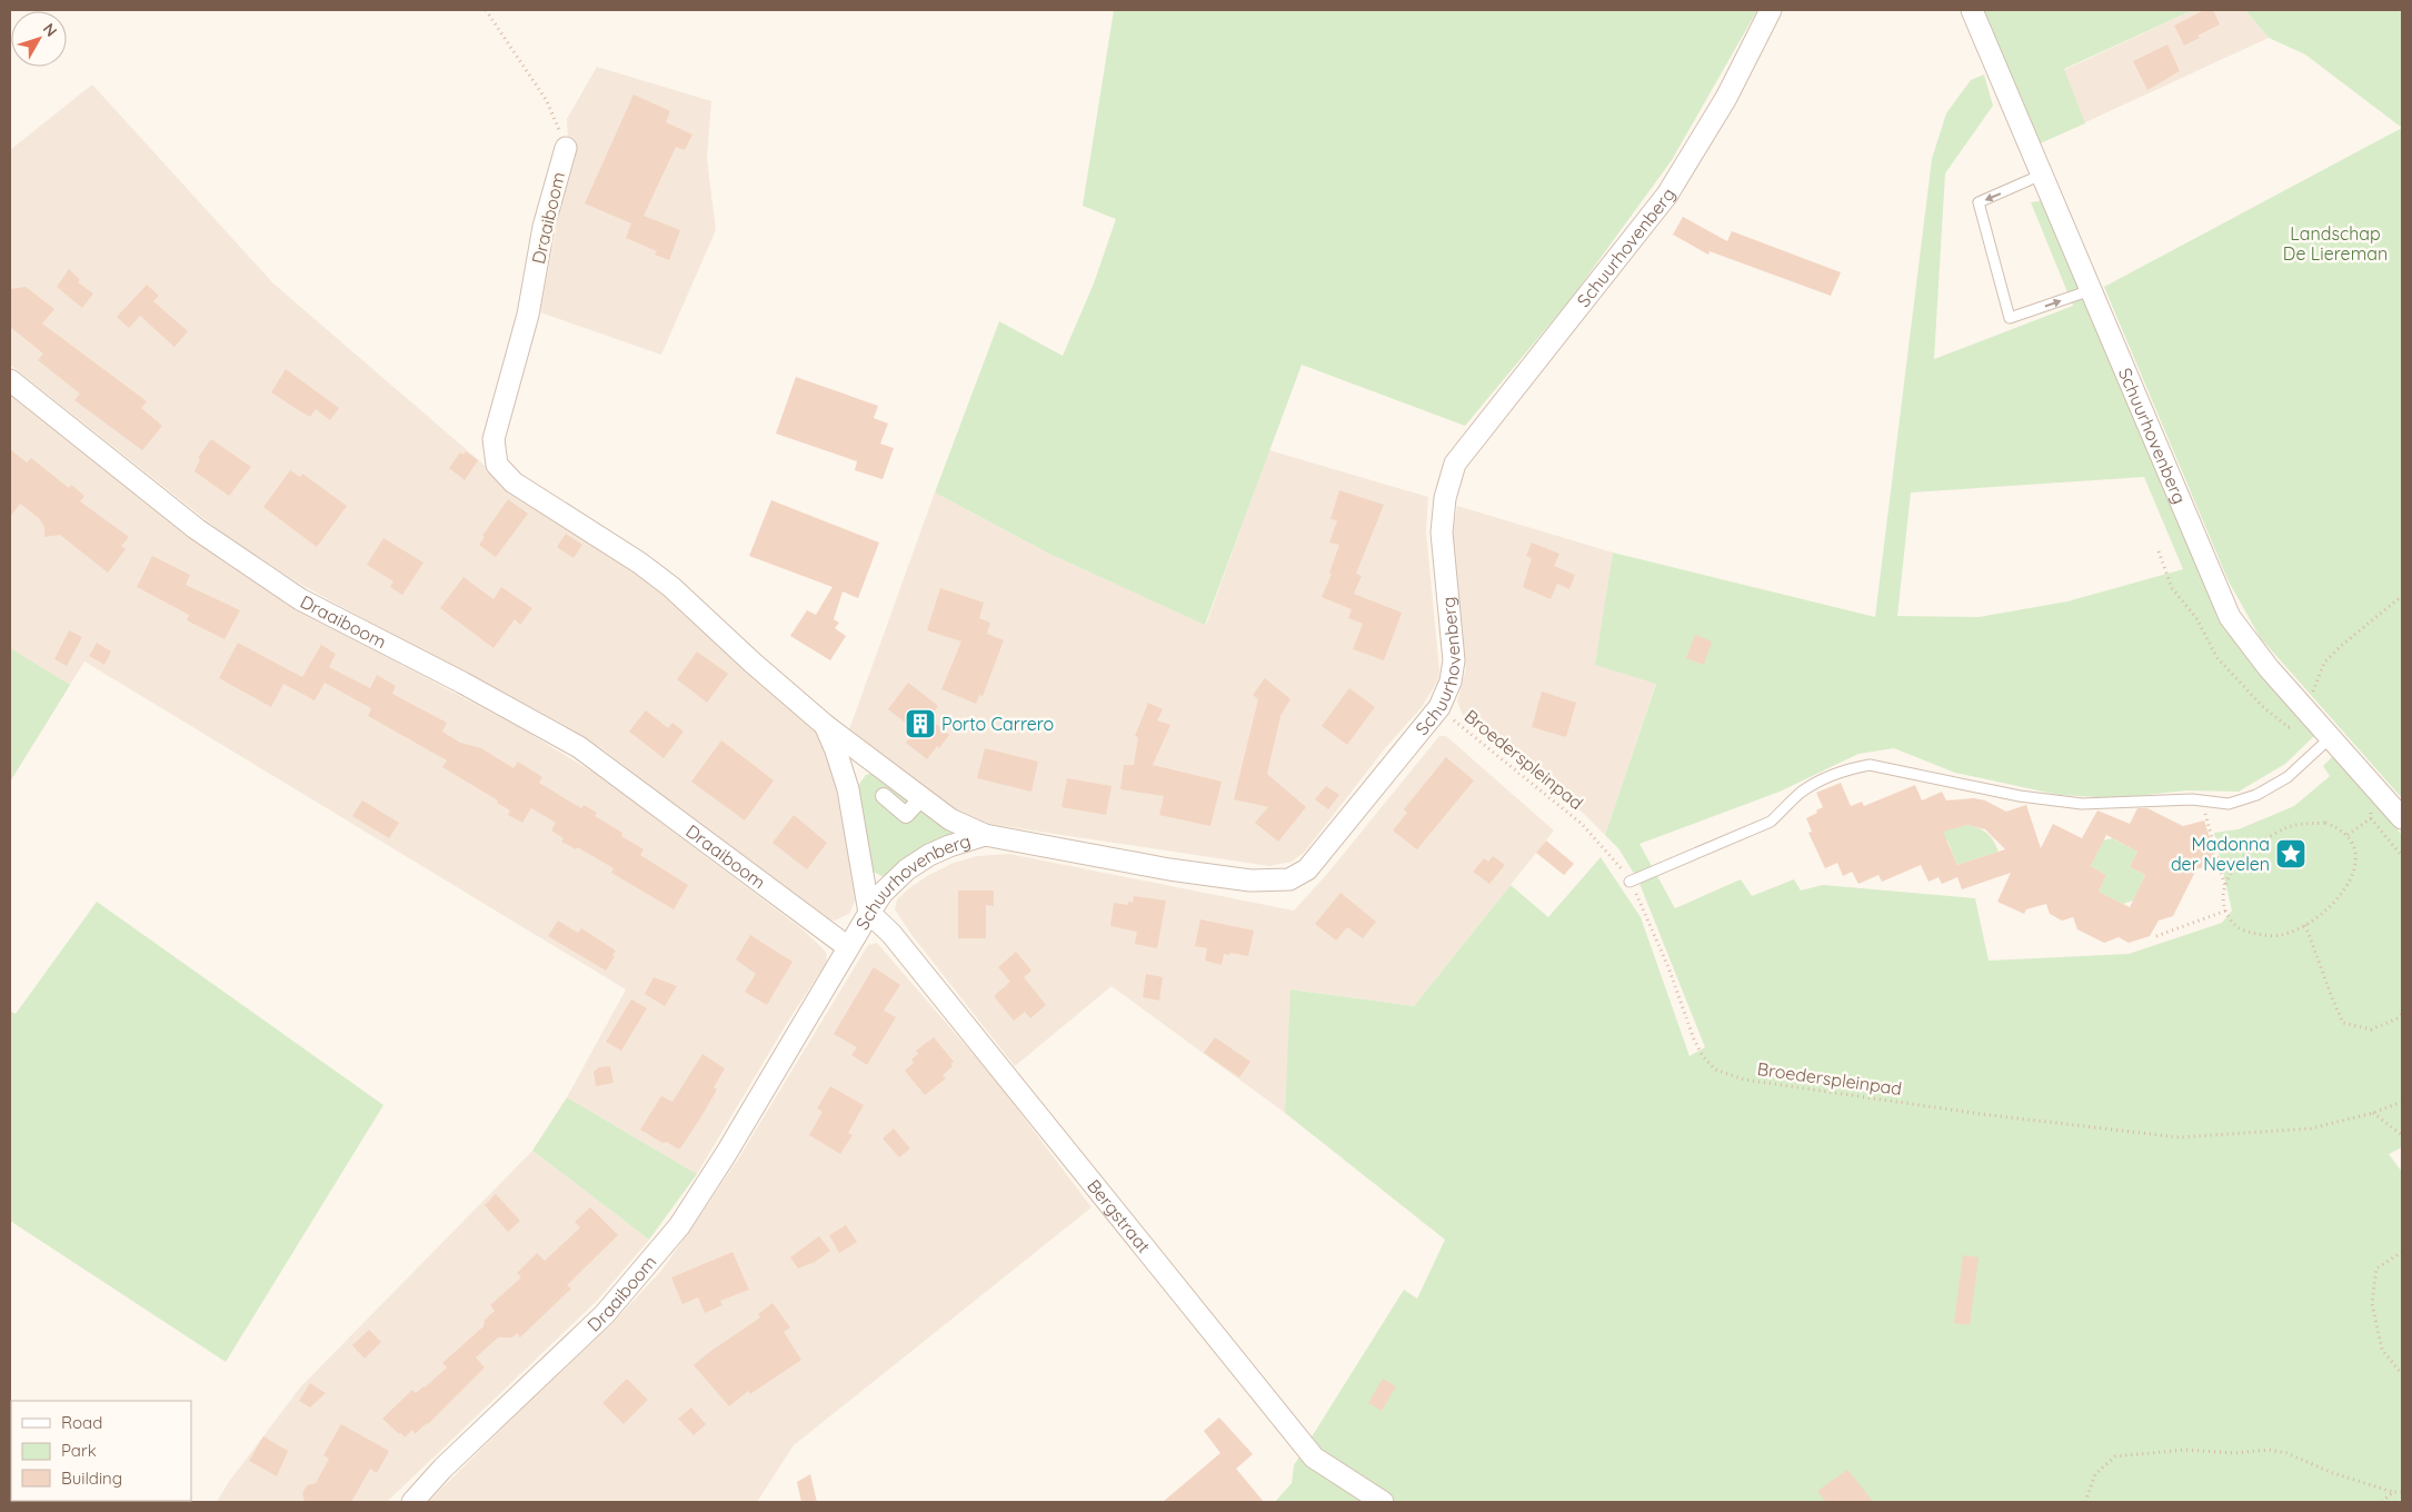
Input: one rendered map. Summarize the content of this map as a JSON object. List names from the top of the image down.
{
  "streets": {
    "street": ["Draaiboom", "Schuurhovenberg", "Bergstraat"],
    "path": ["Broederspleinpad"]
  },
  "crossings": [
    ["Draaiboom", "Schuurhovenberg"],
    ["Draaiboom", "Bergstraat"],
    ["Schuurhovenberg", "Broederspleinpad"],
    ["Schuurhovenberg", "Bergstraat"]
  ],
  "parks": ["Landschap De Liereman"],
  "places": {
    "building": ["Porto Carrero"],
    "place": ["Madonna der Nevelen"]
  },
  "legend": ["Road", "Park", "Building"],
  "north": "top right"
}
